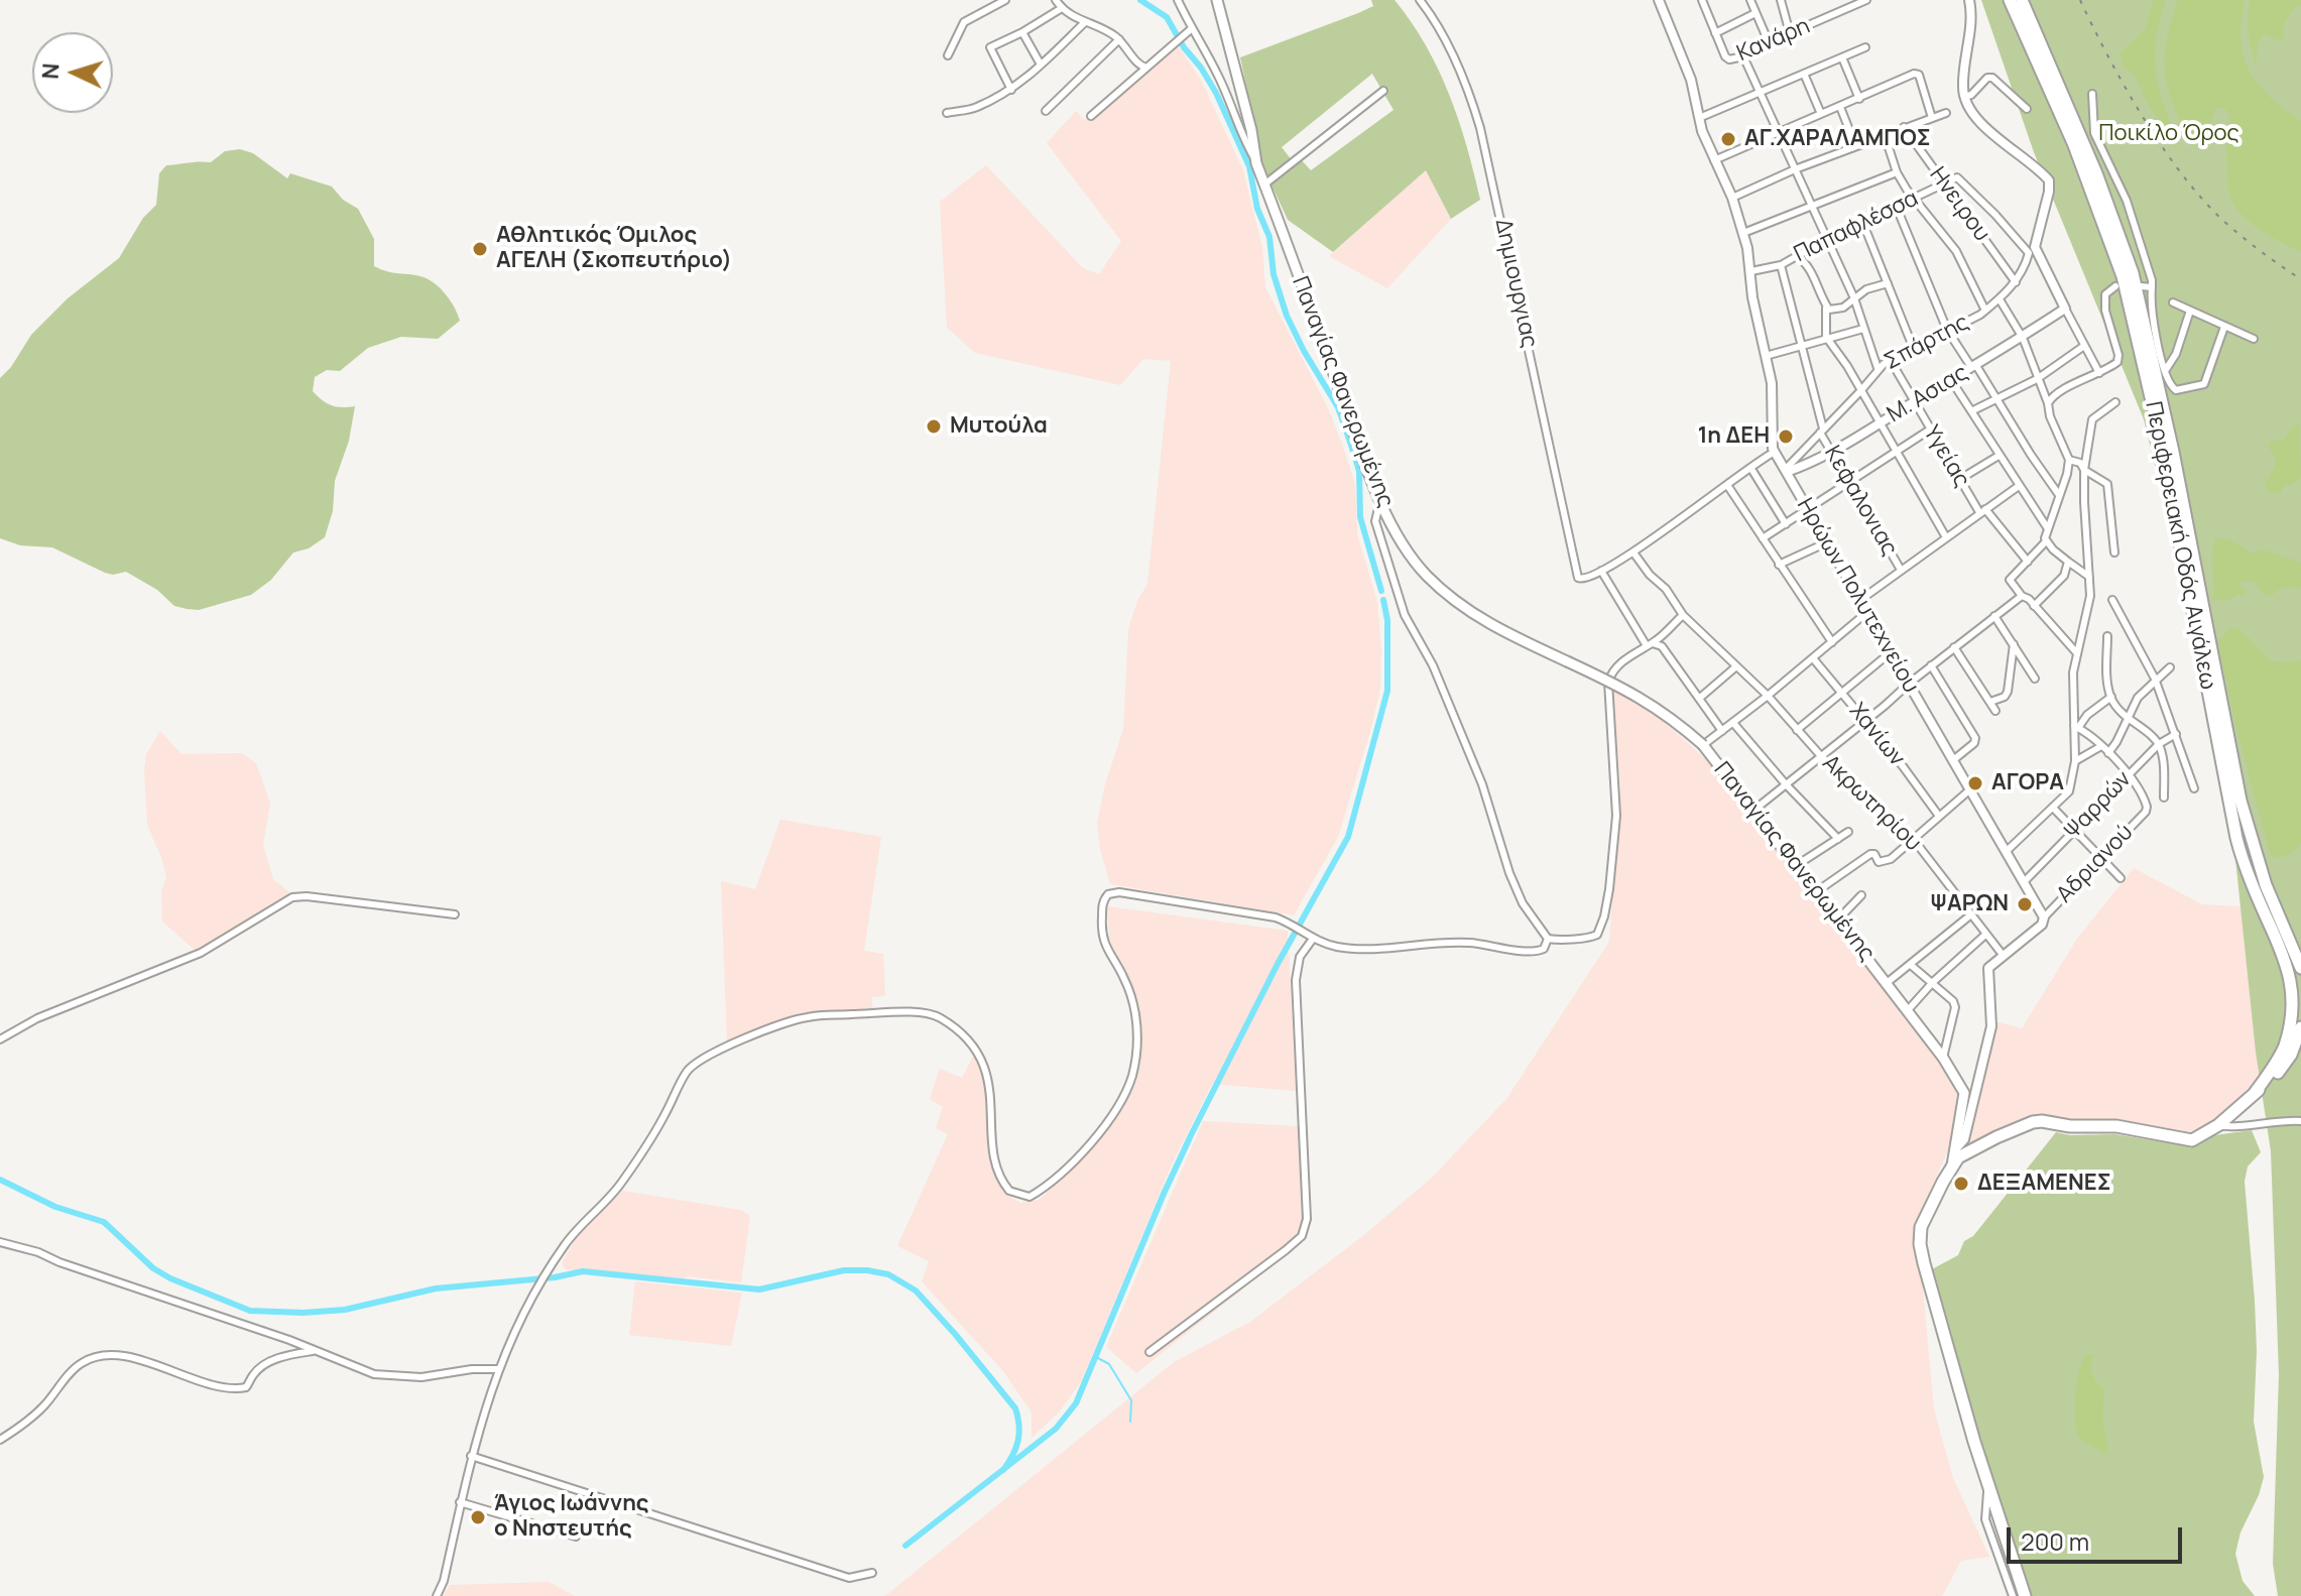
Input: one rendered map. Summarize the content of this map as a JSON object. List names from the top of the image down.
{
  "streets": {
    "highway": ["Περιφερειακή Οδός Αιγάλεω"],
    "main road": ["Παναγίας Φανερωμένης"],
    "street": [
      "Κανάρη",
      "Ηνειρου",
      "Παπαφλέσσα",
      "Δημιουργιας",
      "Σπάρτης",
      "Μ. Ασιας",
      "Υγείας",
      "Κεφαλονιας",
      "Ηρώων Πολυτεχνείου",
      "Χανίων",
      "Ακρωτηρίου",
      "Ψαρρών",
      "Αδριανού"
    ]
  },
  "crossings": [
    ["Ηνειρου", "Παπαφλέσσα"],
    ["Ηνειρου", "Σπάρτης"],
    ["Παπαφλέσσα", "Σπάρτης"],
    ["Παπαφλέσσα", "Κεφαλονιας"],
    ["Παπαφλέσσα", "Ηρώων Πολυτεχνείου"],
    ["Σπάρτης", "Μ. Ασιας"],
    ["Σπάρτης", "Υγείας"],
    ["Σπάρτης", "Κεφαλονιας"],
    ["Σπάρτης", "Ηρώων Πολυτεχνείου"],
    ["Παναγίας Φανερωμένης", "Περιφερειακή Οδός Αιγάλεω"],
    ["Μ. Ασιας", "Υγείας"],
    ["Μ. Ασιας", "Κεφαλονιας"],
    ["Μ. Ασιας", "Ηρώων Πολυτεχνείου"],
    ["Ηρώων Πολυτεχνείου", "Ψαρρών"],
    ["Ηρώων Πολυτεχνείου", "Αδριανού"],
    ["Ψαρρών", "Αδριανού"]
  ],
  "parks": ["Ποικίλο Όρος"],
  "places": [
    "ΑΓ.ΧΑΡΑΛΑΜΠΟΣ",
    "Αθλητικός Όμιλος ΑΓΕΛΗ (Σκοπευτήριο)",
    "Μυτούλα",
    "1η ΔΕΗ",
    "ΑΓΟΡΑ",
    "ΨΑΡΩΝ",
    "ΔΕΞΑΜΕΝΕΣ",
    "Άγιος Ιωάννης ο Νηστευτής"
  ],
  "scale_bar": "200 m",
  "north": "left"
}
